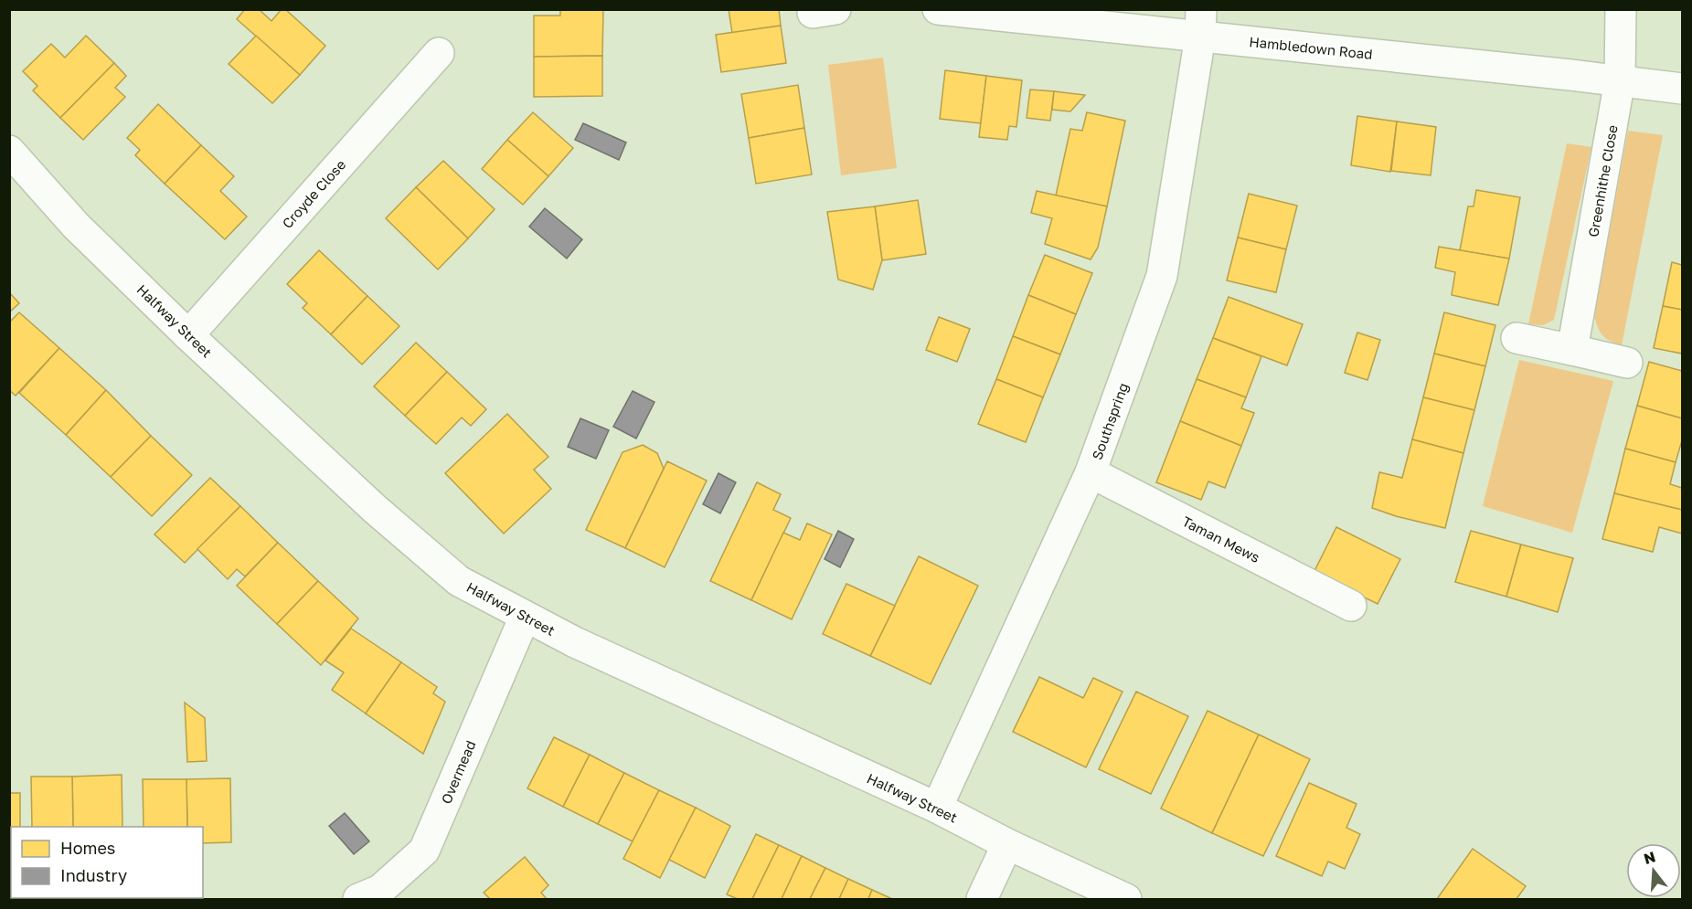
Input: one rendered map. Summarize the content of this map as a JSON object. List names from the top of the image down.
{
  "streets": {
    "street": [
      "Hambledown Road",
      "Greenhithe Close",
      "Croyde Close",
      "Halfway Street",
      "Southspring",
      "Taman Mews",
      "Overmead"
    ]
  },
  "crossings": [
    ["Hambledown Road", "Greenhithe Close"],
    ["Hambledown Road", "Southspring"],
    ["Croyde Close", "Halfway Street"],
    ["Halfway Street", "Southspring"],
    ["Halfway Street", "Overmead"],
    ["Southspring", "Taman Mews"]
  ],
  "legend": ["Homes", "Industry"],
  "north": "top"
}
